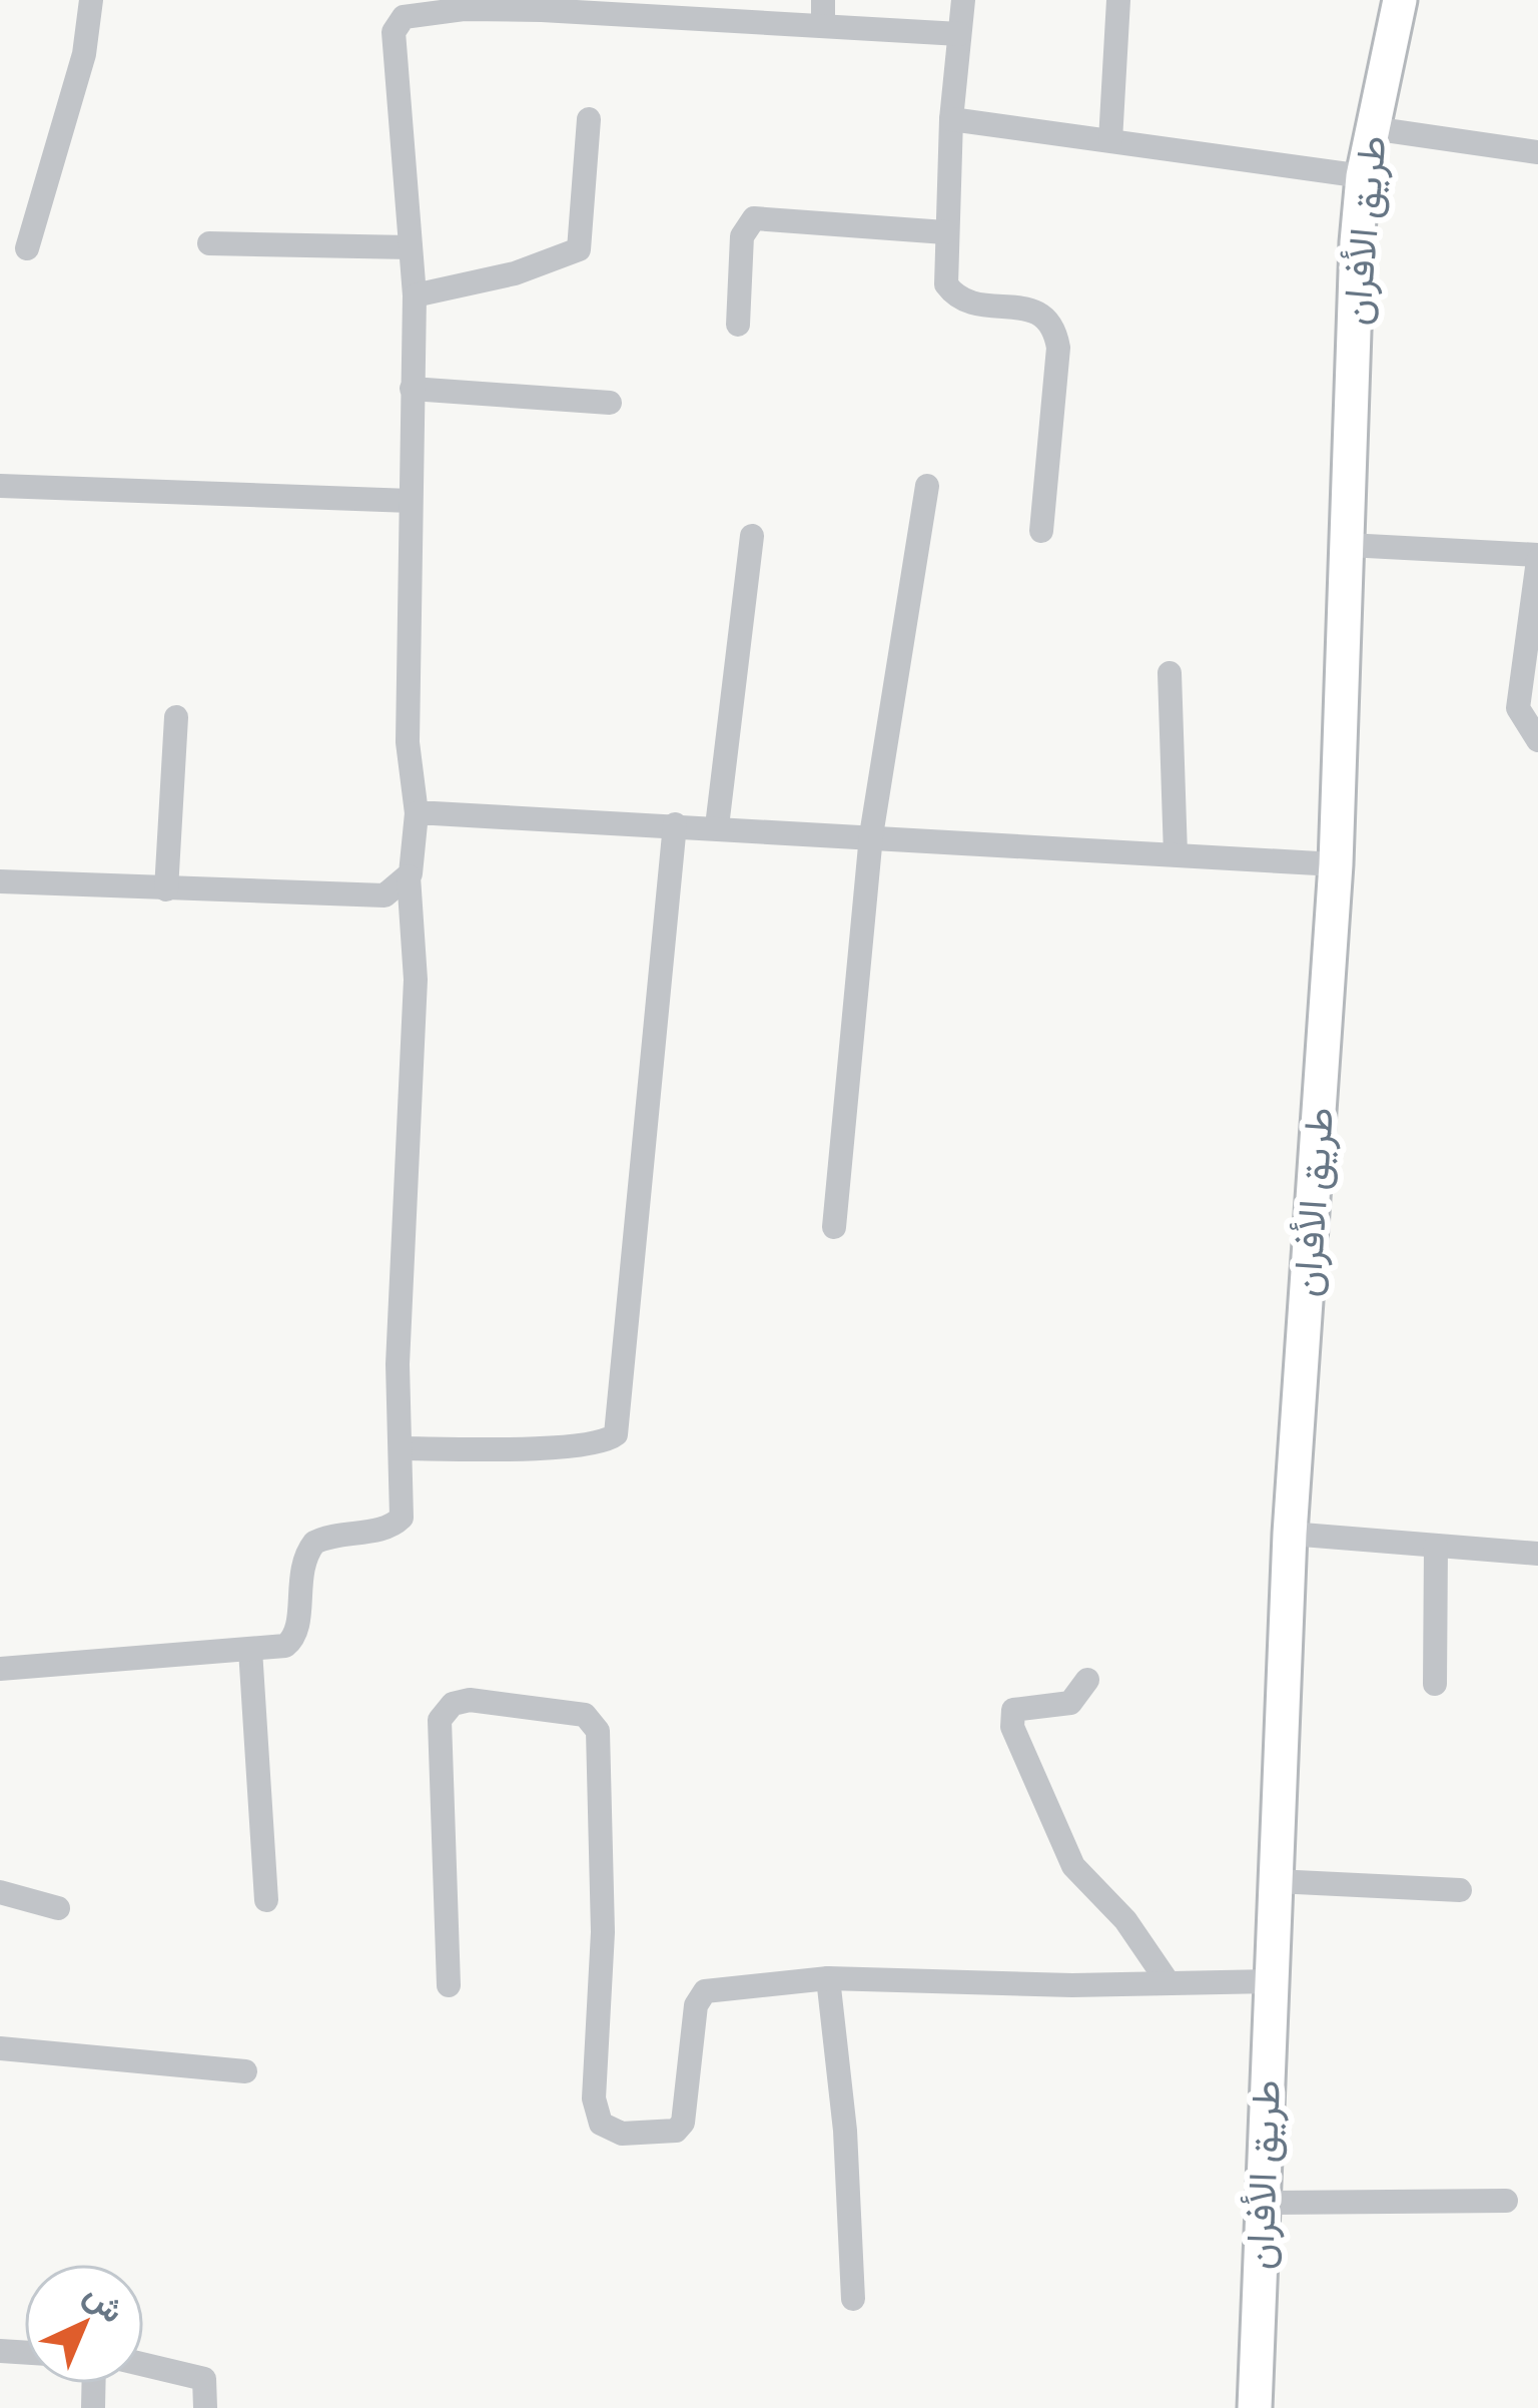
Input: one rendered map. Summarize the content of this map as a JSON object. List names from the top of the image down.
{
  "streets": {
    "main road": ["طريق الأفران"]
  },
  "north": "top right"
}
